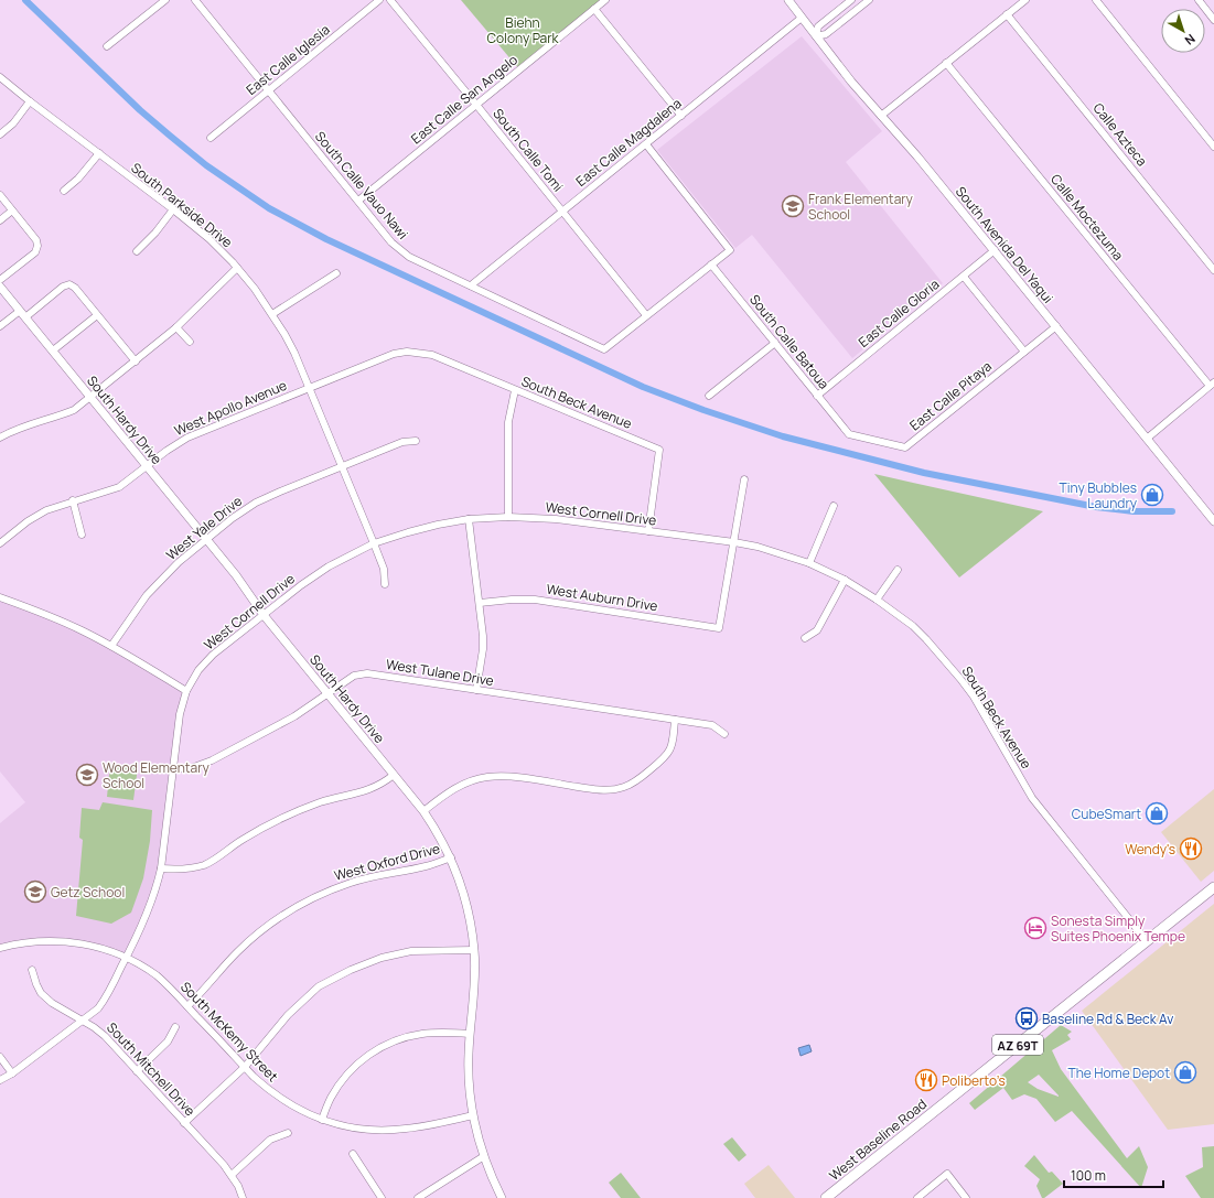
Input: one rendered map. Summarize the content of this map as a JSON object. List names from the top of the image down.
{
  "streets": {
    "main road": ["AZ 69T", "West Baseline Road"],
    "street": [
      "East Calle Iglesia",
      "East Calle San Angelo",
      "Calle Azteca",
      "East Calle Magdalena",
      "South Calle Tomi",
      "South Calle Vauo Nawi",
      "South Parkside Drive",
      "Calle Moctezuma",
      "South Avenida Del Yaqui",
      "East Calle Gloria",
      "South Calle Batoua",
      "East Calle Pitaya",
      "South Beck Avenue",
      "West Apollo Avenue",
      "South Hardy Drive",
      "West Cornell Drive",
      "West Yale Drive",
      "West Auburn Drive",
      "West Tulane Drive",
      "West Oxford Drive",
      "South McKemy Street",
      "South Mitchell Drive"
    ]
  },
  "crossings": [
    ["East Calle Iglesia", "South Calle Vauo Nawi"],
    ["East Calle San Angelo", "South Calle Tomi"],
    ["East Calle San Angelo", "South Calle Vauo Nawi"],
    ["East Calle Magdalena", "South Calle Tomi"],
    ["East Calle Magdalena", "South Calle Vauo Nawi"],
    ["East Calle Magdalena", "South Avenida Del Yaqui"],
    ["South Calle Tomi", "South Calle Vauo Nawi"],
    ["South Parkside Drive", "West Apollo Avenue"],
    ["South Parkside Drive", "West Cornell Drive"],
    ["South Parkside Drive", "West Yale Drive"],
    ["South Avenida Del Yaqui", "East Calle Gloria"],
    ["South Avenida Del Yaqui", "East Calle Pitaya"],
    ["East Calle Gloria", "South Calle Batoua"],
    ["South Calle Batoua", "East Calle Pitaya"],
    ["South Beck Avenue", "West Apollo Avenue"],
    ["South Beck Avenue", "West Cornell Drive"],
    ["South Beck Avenue", "West Auburn Drive"],
    ["South Beck Avenue", "West Baseline Road"],
    ["West Apollo Avenue", "South Hardy Drive"],
    ["South Hardy Drive", "West Cornell Drive"],
    ["South Hardy Drive", "West Yale Drive"],
    ["South Hardy Drive", "West Tulane Drive"],
    ["South Hardy Drive", "West Oxford Drive"],
    ["South Hardy Drive", "South McKemy Street"],
    ["West Cornell Drive", "West Auburn Drive"],
    ["West Cornell Drive", "West Tulane Drive"],
    ["West Cornell Drive", "South McKemy Street"],
    ["West Cornell Drive", "South Mitchell Drive"],
    ["West Oxford Drive", "South McKemy Street"]
  ],
  "parks": ["Biehn Colony Park"],
  "places": {
    "school or university": ["Frank Elementary School", "Wood Elementary School", "Getz School"],
    "shop": ["Tiny Bubbles Laundry", "CubeSmart", "The Home Depot"],
    "restaurant": ["Wendy's", "Poliberto’s"],
    "hotel": ["Sonesta Simply Suites Phoenix Tempe"],
    "bus stop": ["Baseline Rd & Beck Av"]
  },
  "scale_bar": "100 m",
  "north": "bottom right"
}
